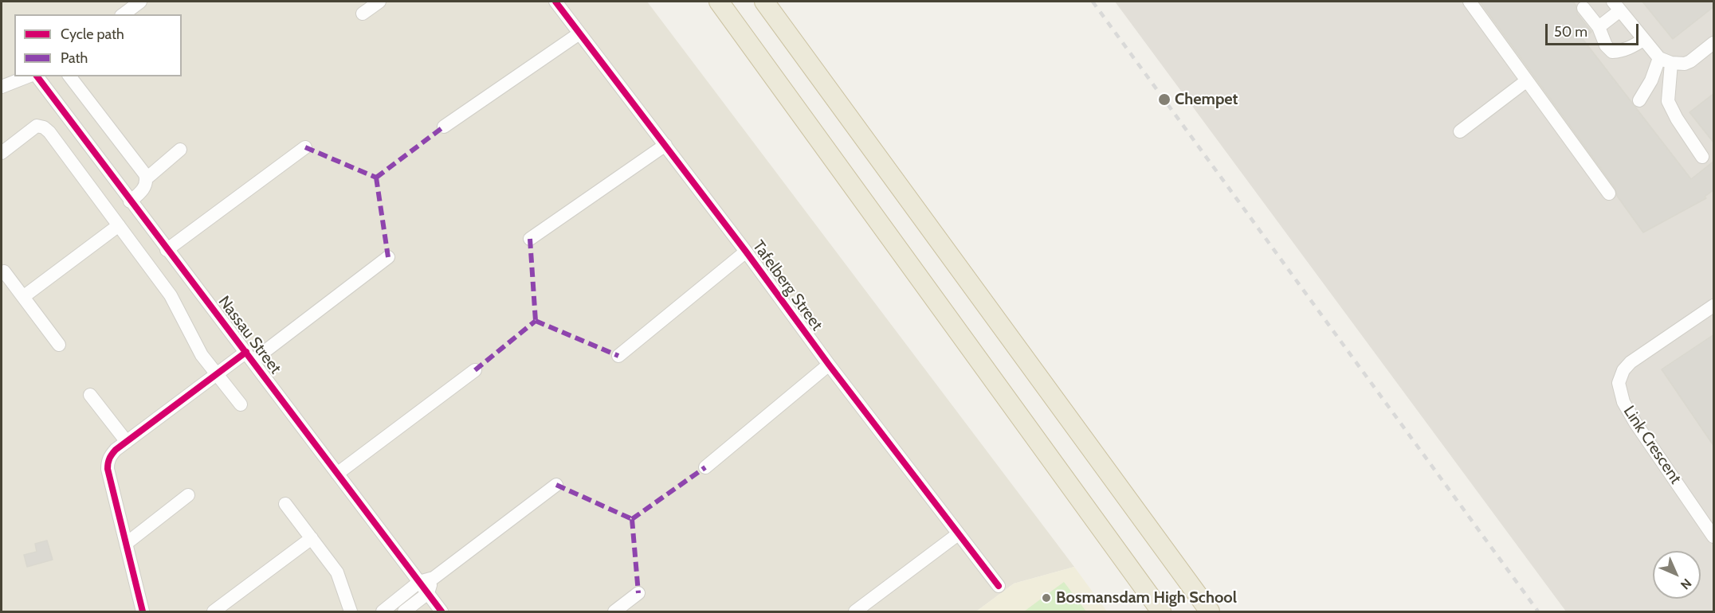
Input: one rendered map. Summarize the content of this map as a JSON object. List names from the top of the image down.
{
  "streets": {
    "street": ["Tafelberg Street", "Nassau Street", "Link Crescent"]
  },
  "places": ["Chempet", "Bosmansdam High School"],
  "legend": ["Cycle path", "Path"],
  "scale_bar": "50 m",
  "north": "bottom right"
}
